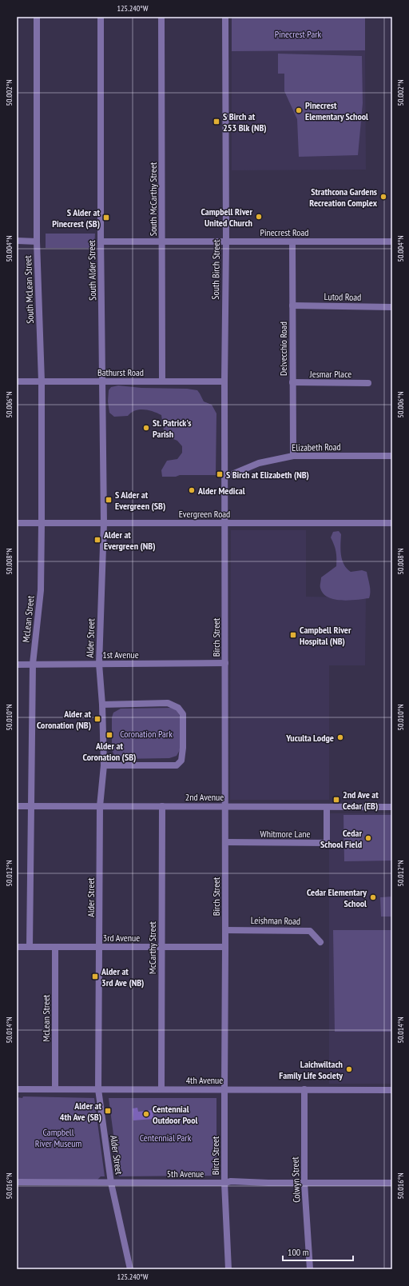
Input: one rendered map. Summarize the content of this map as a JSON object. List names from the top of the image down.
{
  "streets": {
    "street": [
      "South McCarthy Street",
      "Pinecrest Road",
      "South Birch Street",
      "South Alder Street",
      "South McLean Street",
      "Lutod Road",
      "Delvecchio Road",
      "Bathurst Road",
      "Jesmar Place",
      "Elizabeth Road",
      "Evergreen Road",
      "McLean Street",
      "Birch Street",
      "Alder Street",
      "1st Avenue",
      "2nd Avenue",
      "Whitmore Lane",
      "Leishman Road",
      "3rd Avenue",
      "McCarthy Street",
      "4th Avenue",
      "5th Avenue",
      "Colwyn Street"
    ]
  },
  "crossings": [
    ["South McCarthy Street", "Pinecrest Road"],
    ["South McCarthy Street", "Bathurst Road"],
    ["Pinecrest Road", "South Birch Street"],
    ["Pinecrest Road", "South Alder Street"],
    ["Pinecrest Road", "Delvecchio Road"],
    ["South Birch Street", "Bathurst Road"],
    ["South Birch Street", "Elizabeth Road"],
    ["South Birch Street", "Evergreen Road"],
    ["South Birch Street", "Birch Street"],
    ["South Alder Street", "Bathurst Road"],
    ["South Alder Street", "Evergreen Road"],
    ["South Alder Street", "Alder Street"],
    ["South McLean Street", "Bathurst Road"],
    ["South McLean Street", "Evergreen Road"],
    ["South McLean Street", "McLean Street"],
    ["Lutod Road", "Delvecchio Road"],
    ["Delvecchio Road", "Jesmar Place"],
    ["Delvecchio Road", "Elizabeth Road"],
    ["Evergreen Road", "McLean Street"],
    ["Evergreen Road", "Birch Street"],
    ["Evergreen Road", "Alder Street"],
    ["McLean Street", "1st Avenue"],
    ["McLean Street", "2nd Avenue"],
    ["McLean Street", "3rd Avenue"],
    ["McLean Street", "4th Avenue"],
    ["Birch Street", "1st Avenue"],
    ["Birch Street", "2nd Avenue"],
    ["Birch Street", "Whitmore Lane"],
    ["Birch Street", "Leishman Road"],
    ["Birch Street", "3rd Avenue"],
    ["Birch Street", "4th Avenue"],
    ["Birch Street", "5th Avenue"],
    ["Alder Street", "1st Avenue"],
    ["Alder Street", "2nd Avenue"],
    ["Alder Street", "3rd Avenue"],
    ["Alder Street", "4th Avenue"],
    ["Alder Street", "5th Avenue"],
    ["2nd Avenue", "Whitmore Lane"],
    ["2nd Avenue", "McCarthy Street"],
    ["3rd Avenue", "McCarthy Street"],
    ["McCarthy Street", "4th Avenue"],
    ["4th Avenue", "Colwyn Street"],
    ["5th Avenue", "Colwyn Street"]
  ],
  "parks": [
    "Pinecrest Park",
    "Coronation Park",
    "Campbell River Museum",
    "Centennial Park"
  ],
  "places": {
    "other": [
      "Pinecrest Elementary School",
      "Strathcona Gardens Recreation Complex",
      "Campbell River United Church",
      "St. Patrick's Parish",
      "Alder Medical",
      "Yuculta Lodge",
      "Cedar School Field",
      "Cedar Elementary School",
      "Laichwiltach Family Life Society",
      "Centennial Outdoor Pool"
    ],
    "transit": [
      "S Birch at 253 Blk (NB)",
      "S Alder at Pinecrest (SB)",
      "S Birch at Elizabeth (NB)",
      "S Alder at Evergreen (SB)",
      "Alder at Evergreen (NB)",
      "Campbell River Hospital (NB)",
      "Alder at Coronation (NB)",
      "Alder at Coronation (SB)",
      "2nd Ave at Cedar (EB)",
      "Alder at 3rd Ave (NB)",
      "Alder at 4th Ave (SB)"
    ]
  },
  "scale_bar": "100 m",
  "coordinates": [
    "125.240°W",
    "50.002°N",
    "50.004°N",
    "50.006°N",
    "50.008°N",
    "50.010°N",
    "50.012°N",
    "50.014°N",
    "50.016°N"
  ]
}
